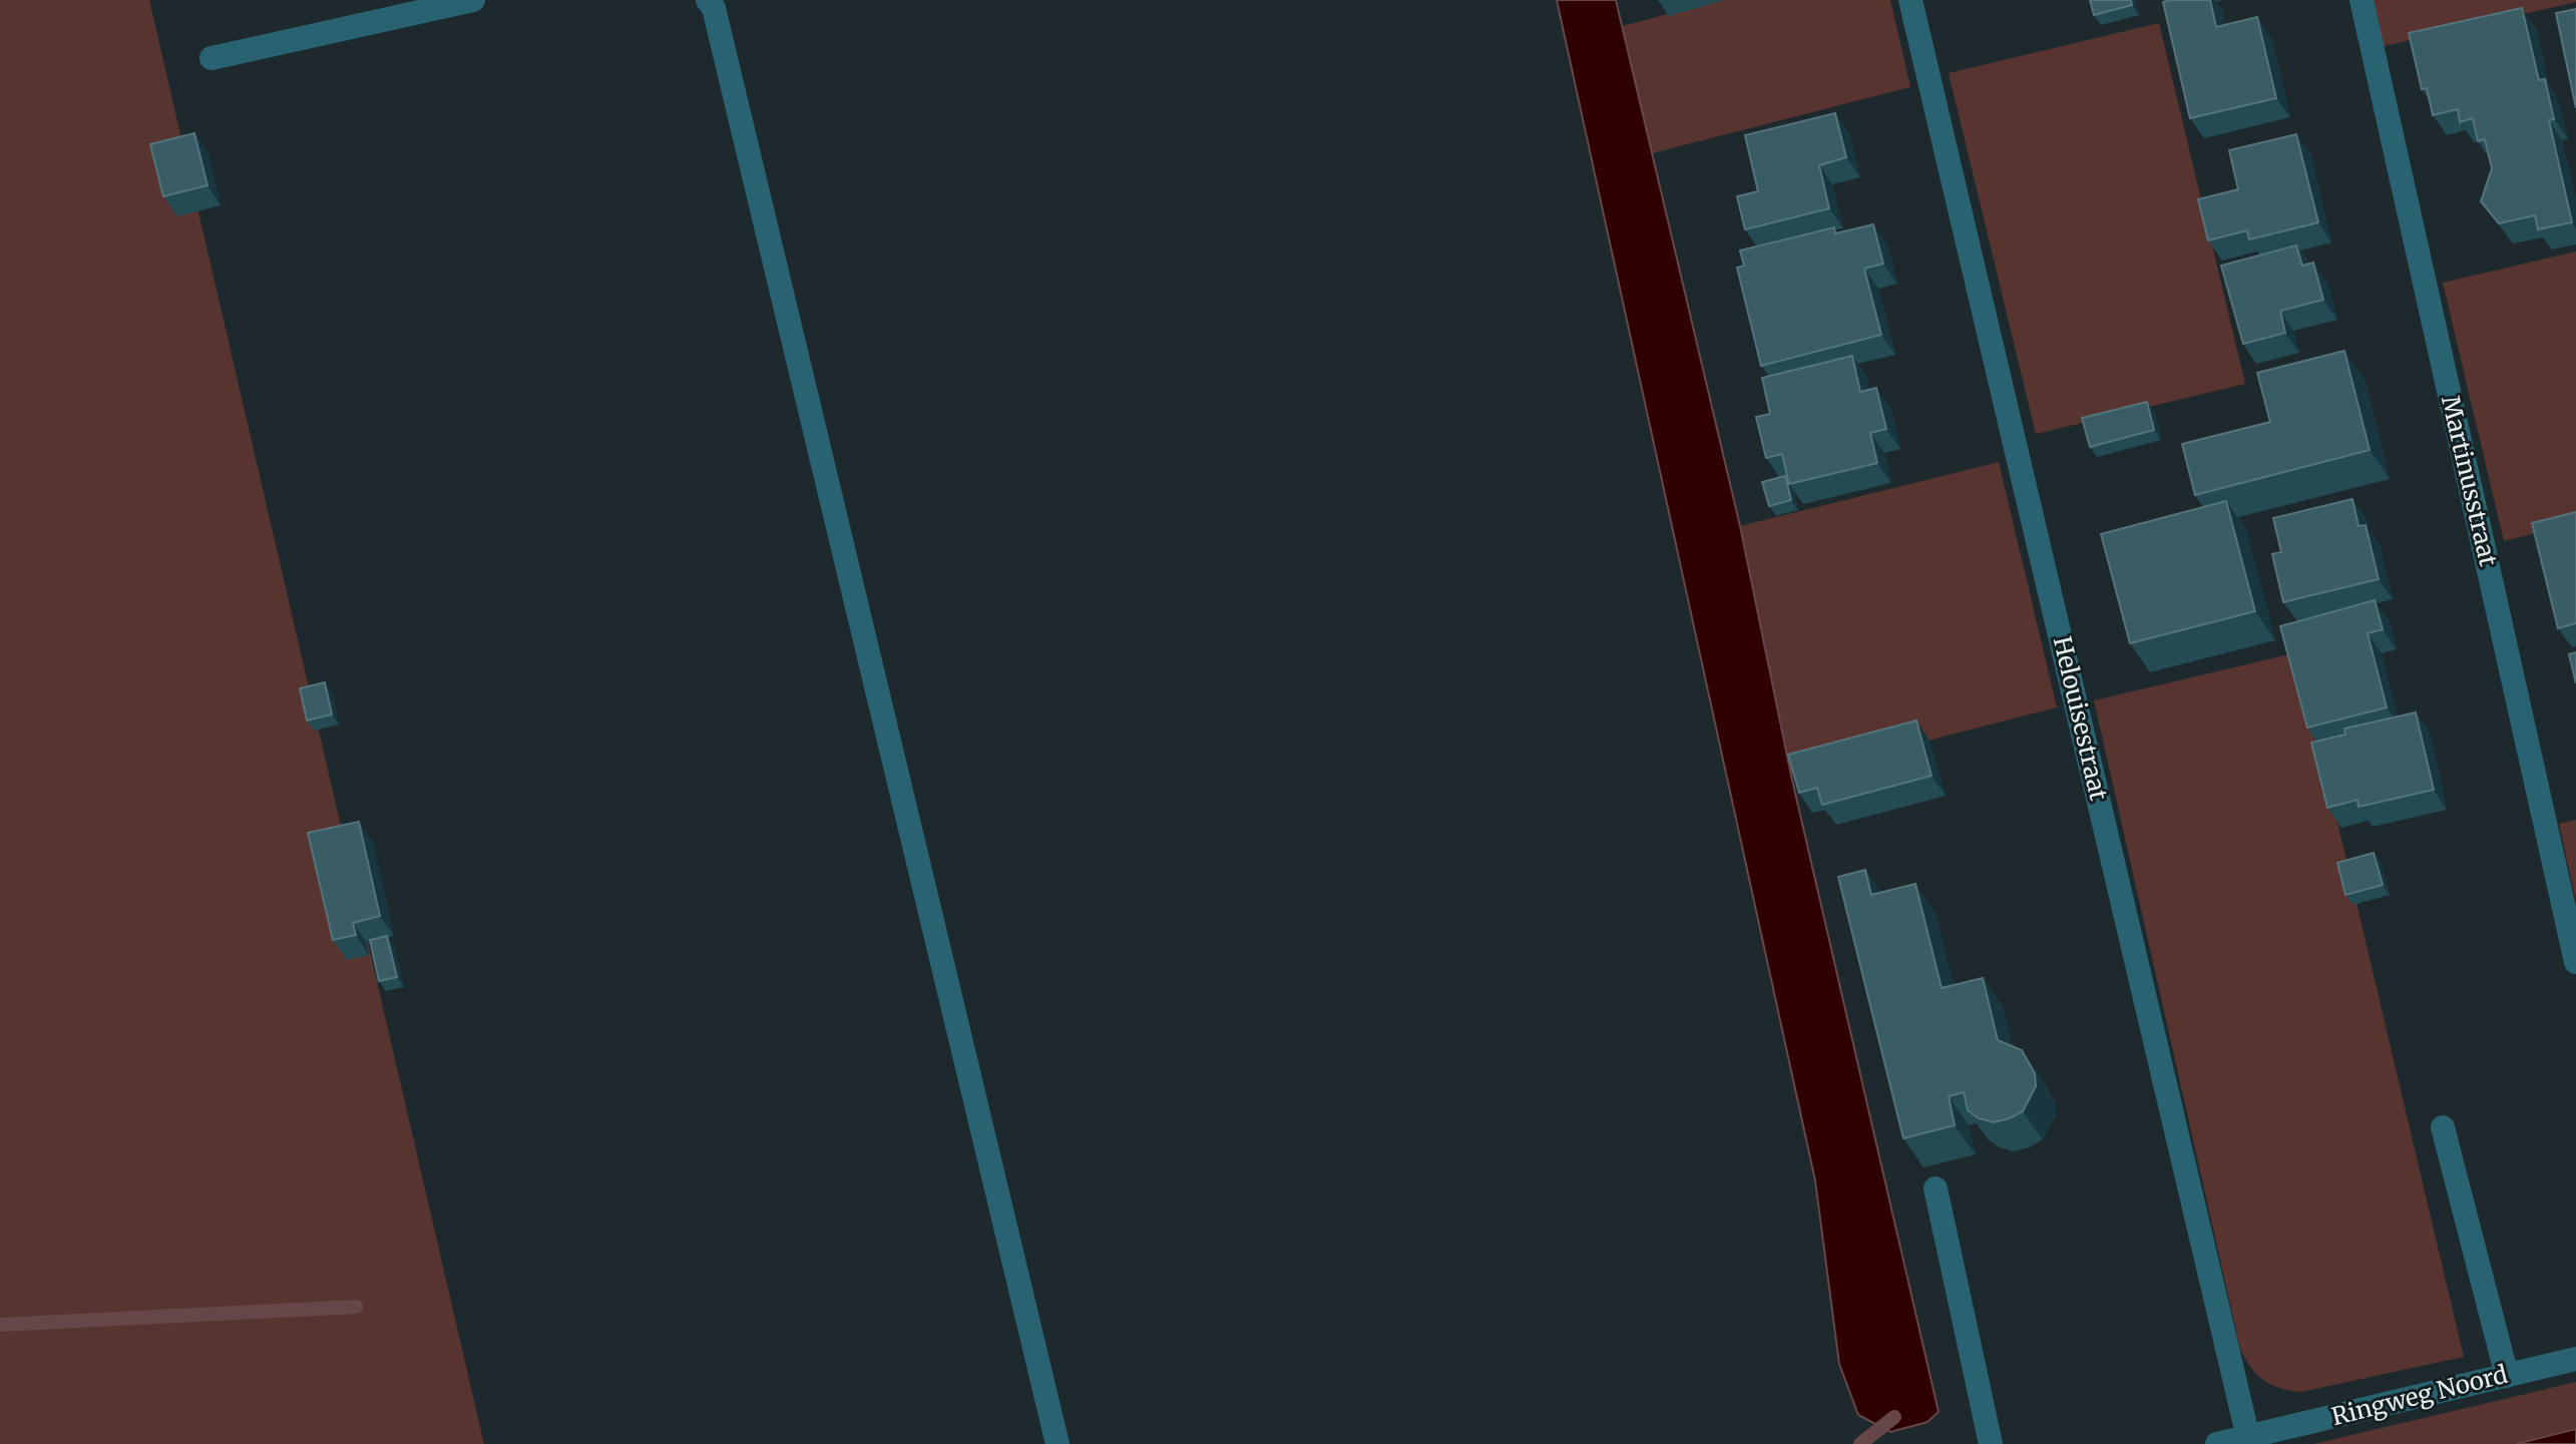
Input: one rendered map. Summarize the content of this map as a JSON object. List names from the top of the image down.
{
  "streets": {
    "street": ["Martinusstraat", "Helouisestraat", "Ringweg Noord"]
  },
  "crossings": [
    ["Helouisestraat", "Ringweg Noord"]
  ]
}
